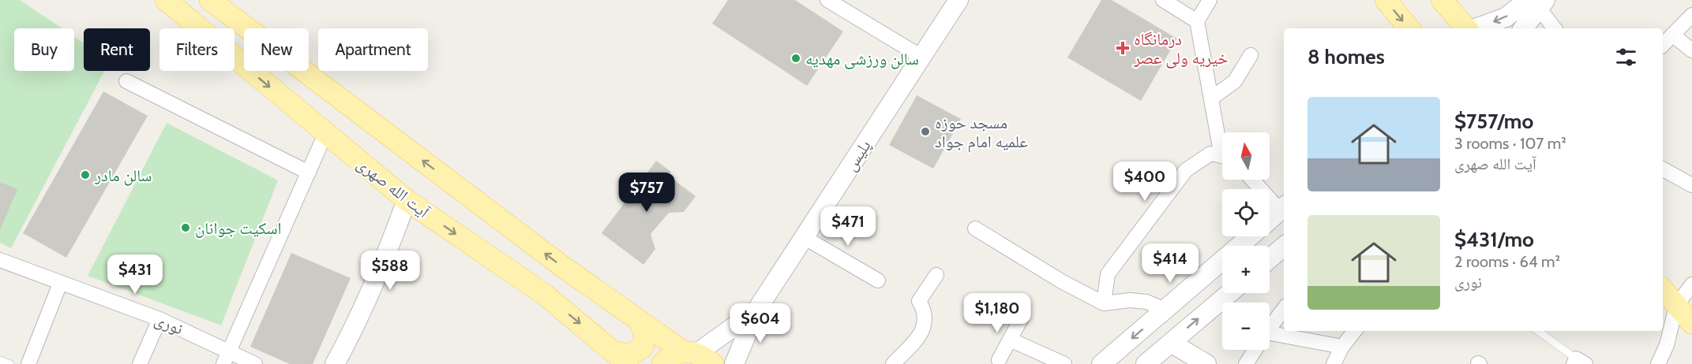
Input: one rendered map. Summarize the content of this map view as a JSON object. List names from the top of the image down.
{
  "streets": {
    "main road": ["آیت الله صهری"],
    "street": ["پلیس", "نوری"]
  },
  "places": {
    "health": ["درمانگاه خیریه ولی عصر"],
    "other": [
      "سالن ورزشی مهدیه",
      "مسجد حوزه علمیه امام جواد",
      "سالن مادر",
      "اسکیت جوانان"
    ]
  },
  "north": "top",
  "page": {
    "chip": [
      "Buy",
      "Rent",
      "Filters",
      "New",
      "Apartment"
    ],
    "heading": "8 homes",
    "list": [
      {
        "name": "$757/mo",
        "note": "3 rooms · 107 m² · آیت الله صهری"
      },
      {
        "name": "$431/mo",
        "note": "2 rooms · 64 m² · نوری"
      }
    ],
    "map_buttons": ["+", "−"],
    "price": [
      "$400",
      "$757",
      "$471",
      "$414",
      "$588",
      "$431",
      "$1,180",
      "$604"
    ]
  }
}
